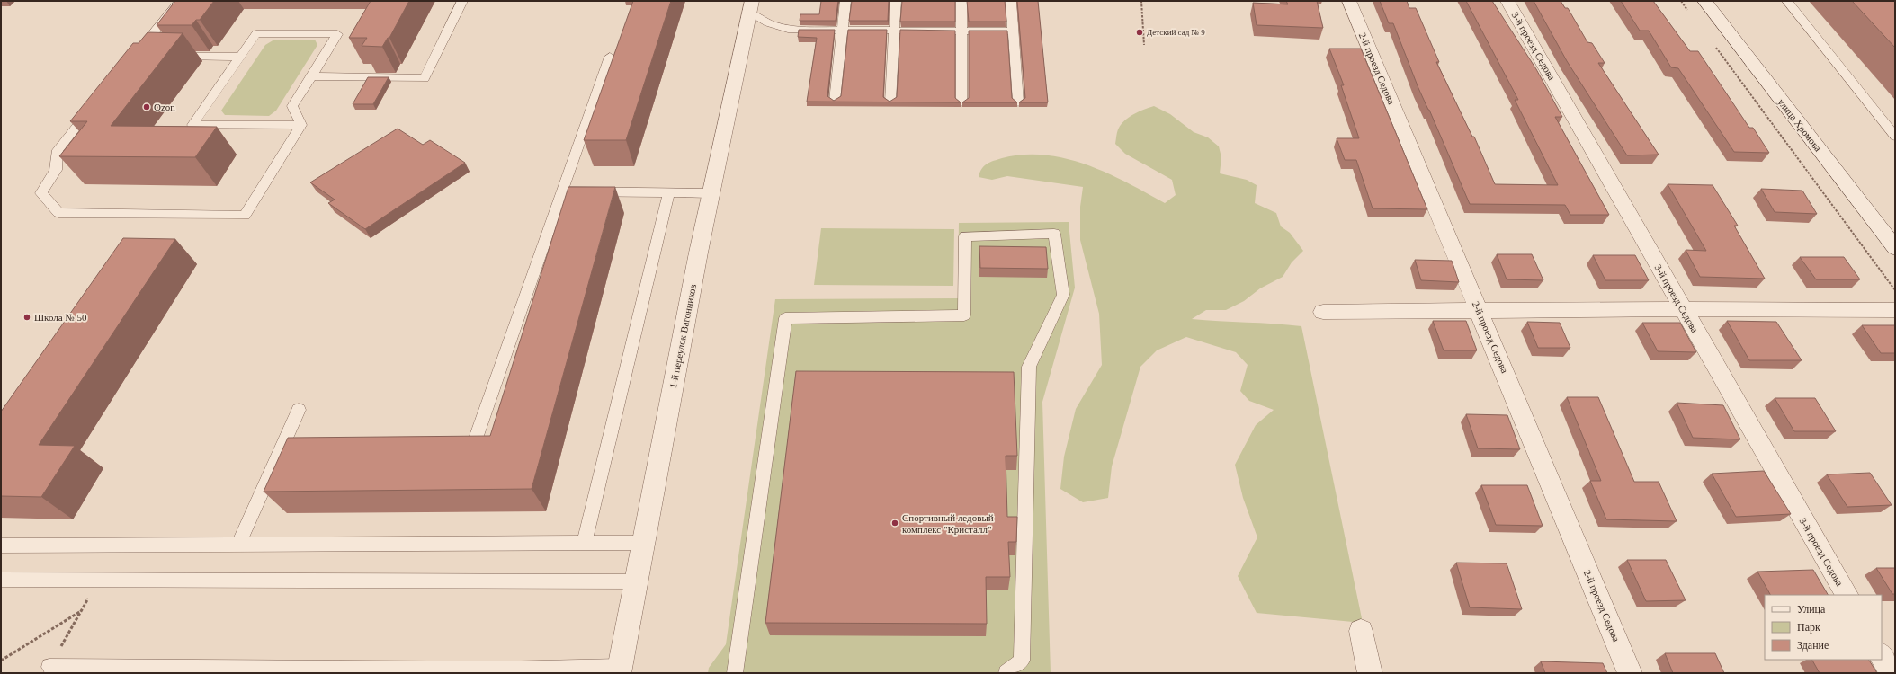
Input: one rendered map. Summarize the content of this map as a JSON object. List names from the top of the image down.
{
  "streets": {
    "street": [
      "3-й проезд Седова",
      "2-й проезд Седова",
      "улица Хромова",
      "1-й переулок Вагонников"
    ]
  },
  "places": [
    "Детский сад № 9",
    "Ozon",
    "Школа № 50",
    "Спортивный ледовый комплекс \"Кристалл\""
  ],
  "legend": ["Улица", "Парк", "Здание"]
}
